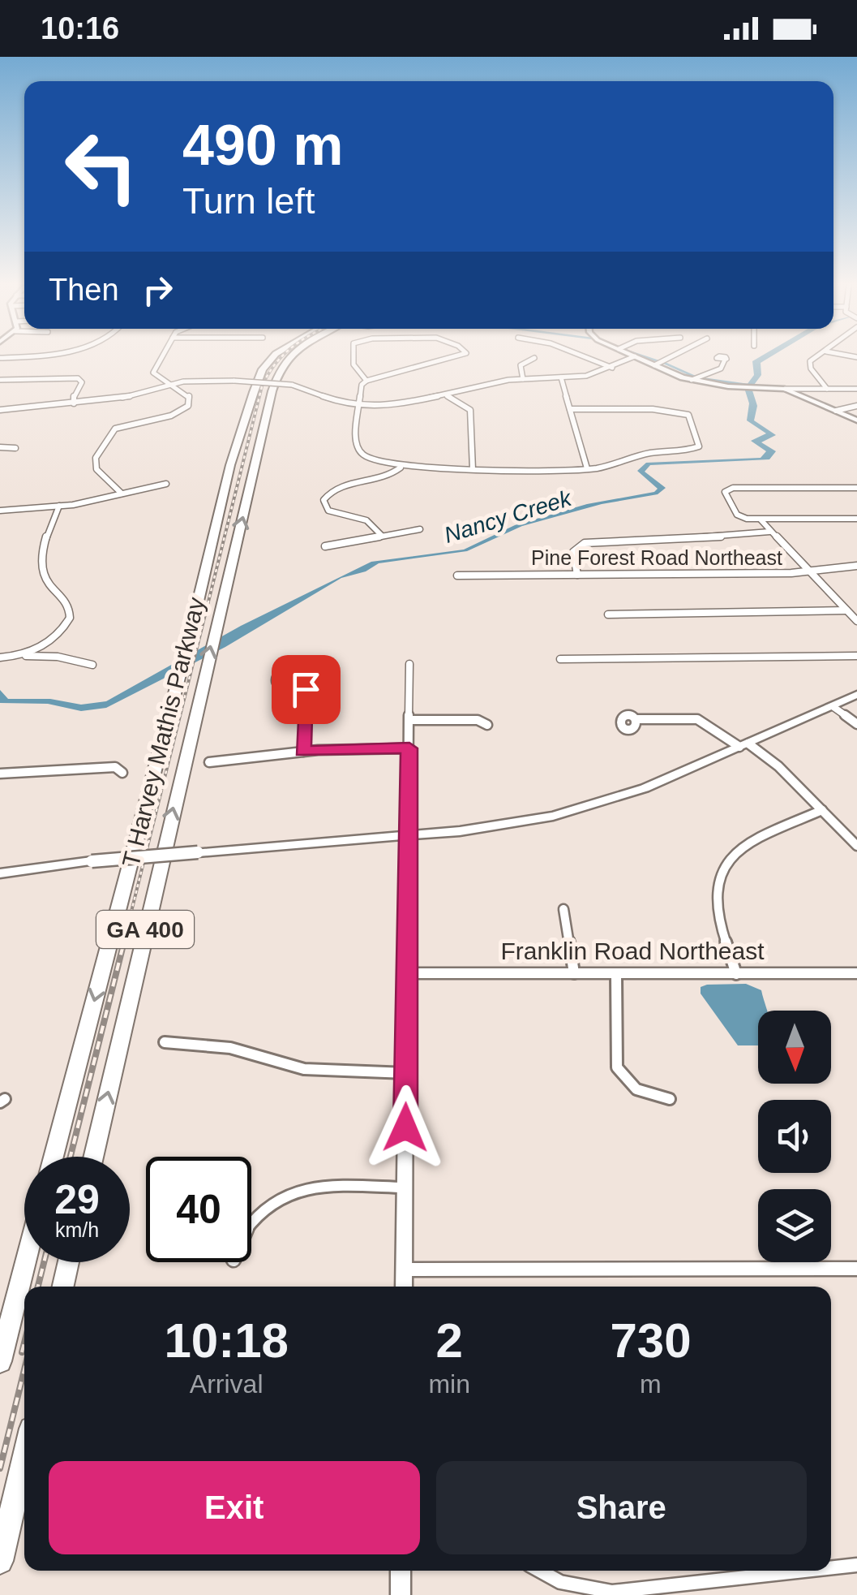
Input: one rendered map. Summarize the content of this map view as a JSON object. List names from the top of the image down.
{
  "streets": {
    "highway": ["T Harvey Mathis Parkway", "GA 400"],
    "street": ["Pine Forest Road Northeast", "Franklin Road Northeast"]
  },
  "water": ["Nancy Creek"],
  "north": "bottom",
  "page": {
    "status": "10:16",
    "turn": ["490 m", "Turn left"],
    "then": "Then",
    "speed": "29 km/h",
    "limit": "40",
    "eta": [
      "10:18",
      "Arrival",
      "2",
      "min",
      "730",
      "m"
    ],
    "buttons": ["Exit", "Share"]
  }
}
